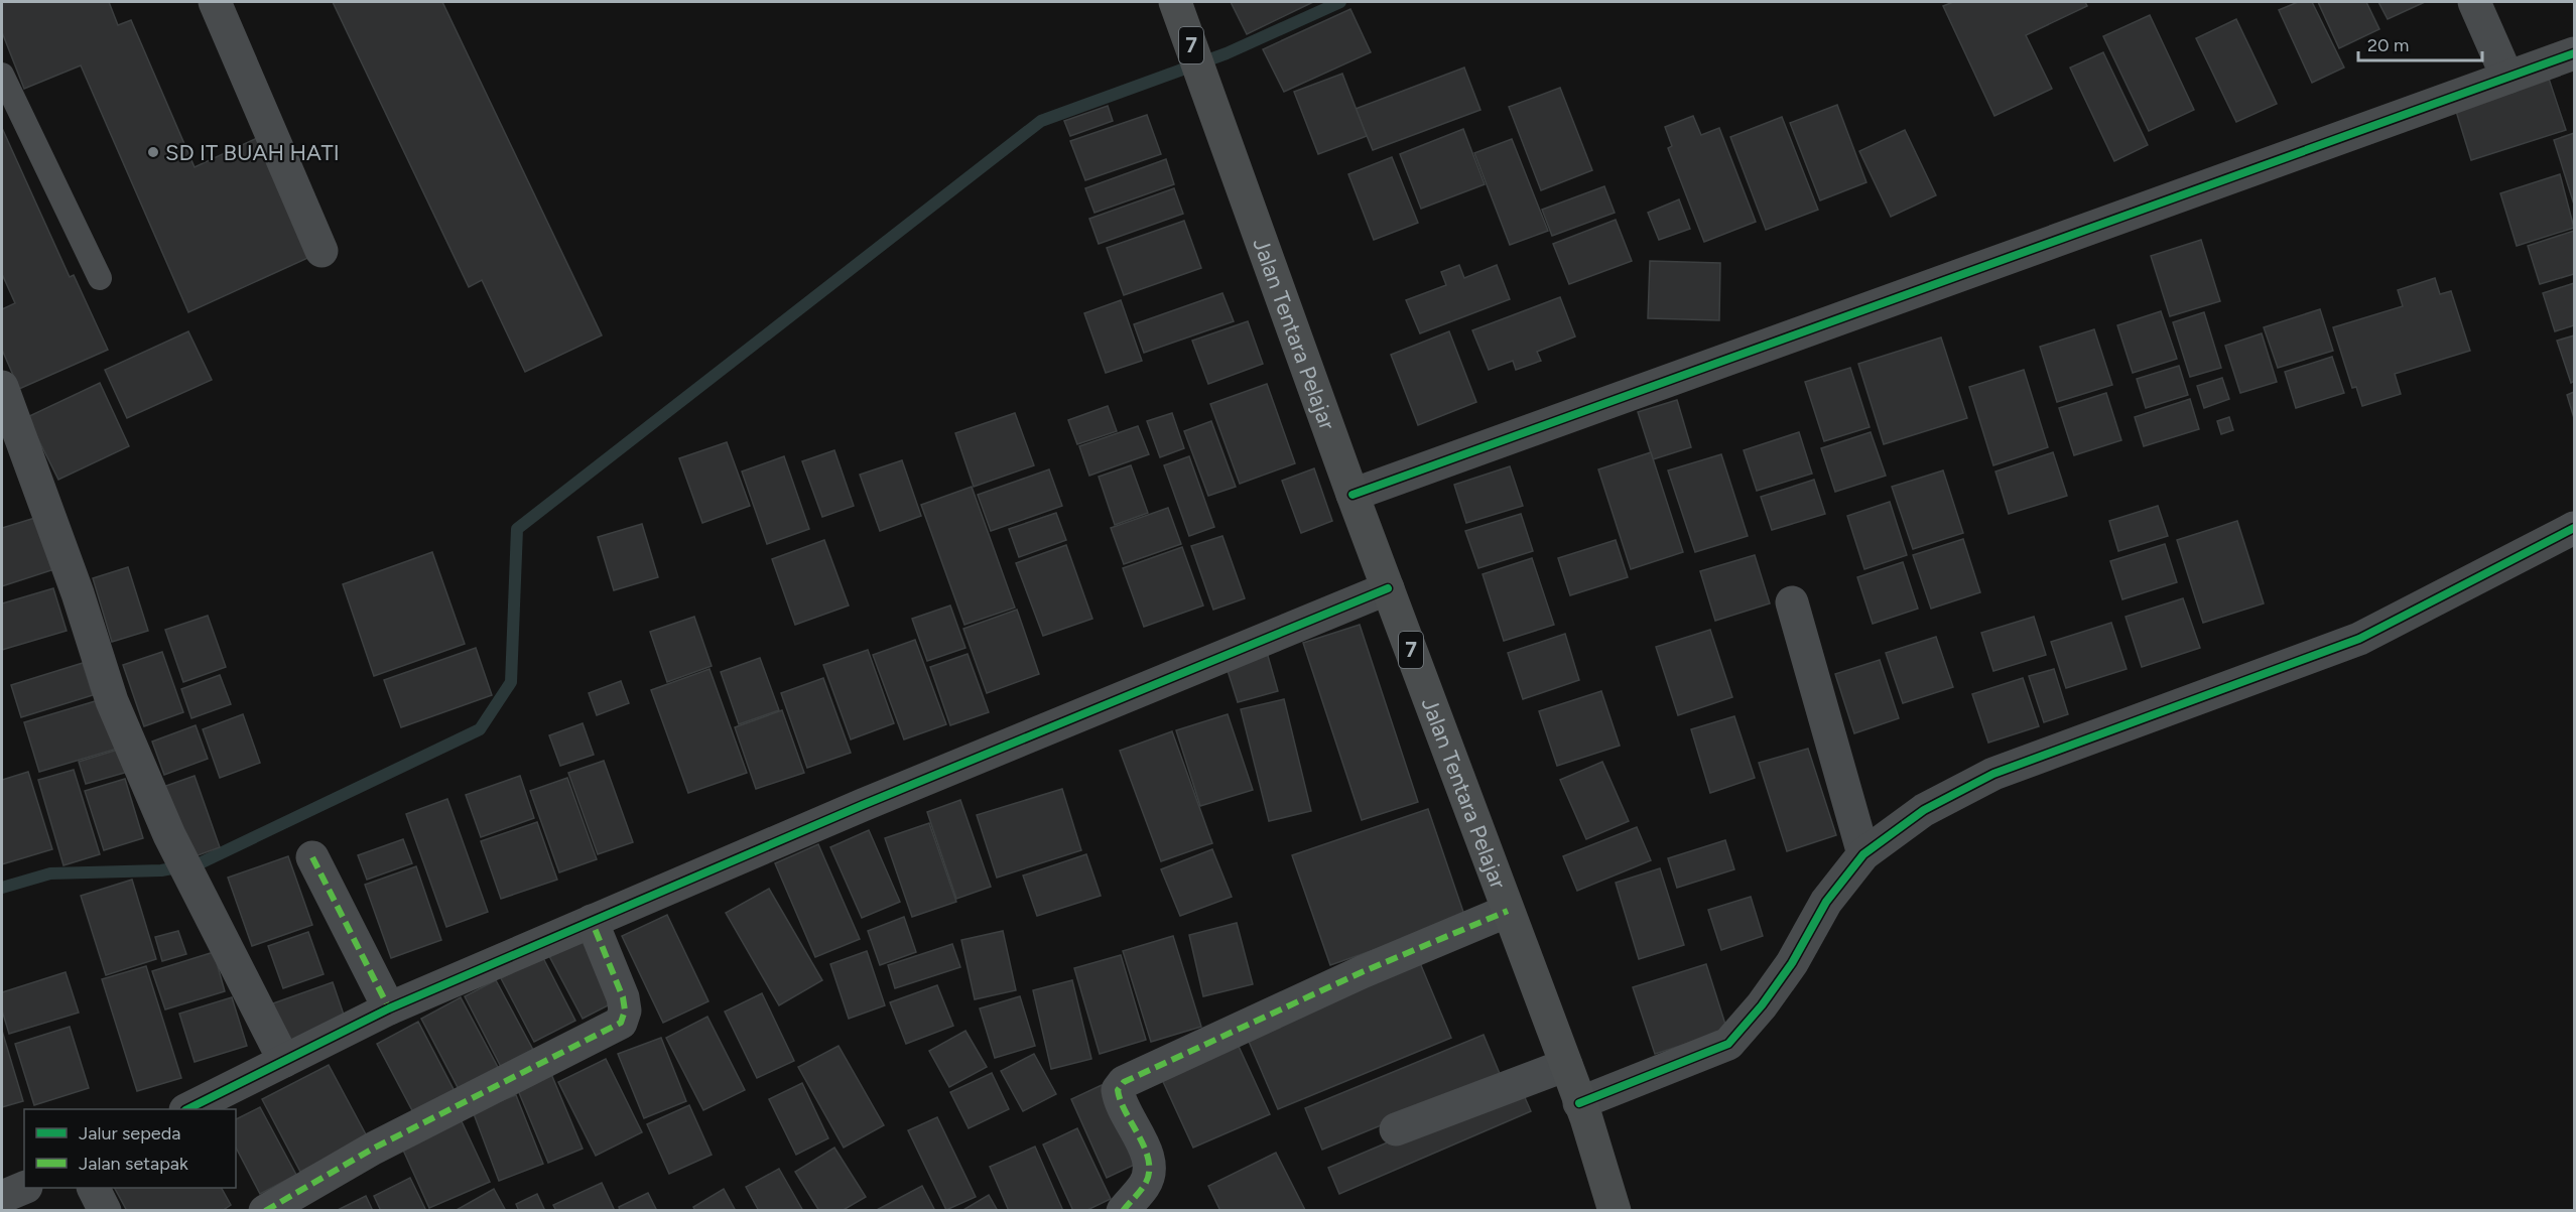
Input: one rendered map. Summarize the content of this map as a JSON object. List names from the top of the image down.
{
  "streets": {
    "highway": ["7", "Jalan Tentara Pelajar"]
  },
  "places": ["SD IT BUAH HATI"],
  "legend": ["Jalur sepeda", "Jalan setapak"],
  "scale_bar": "20 m"
}
